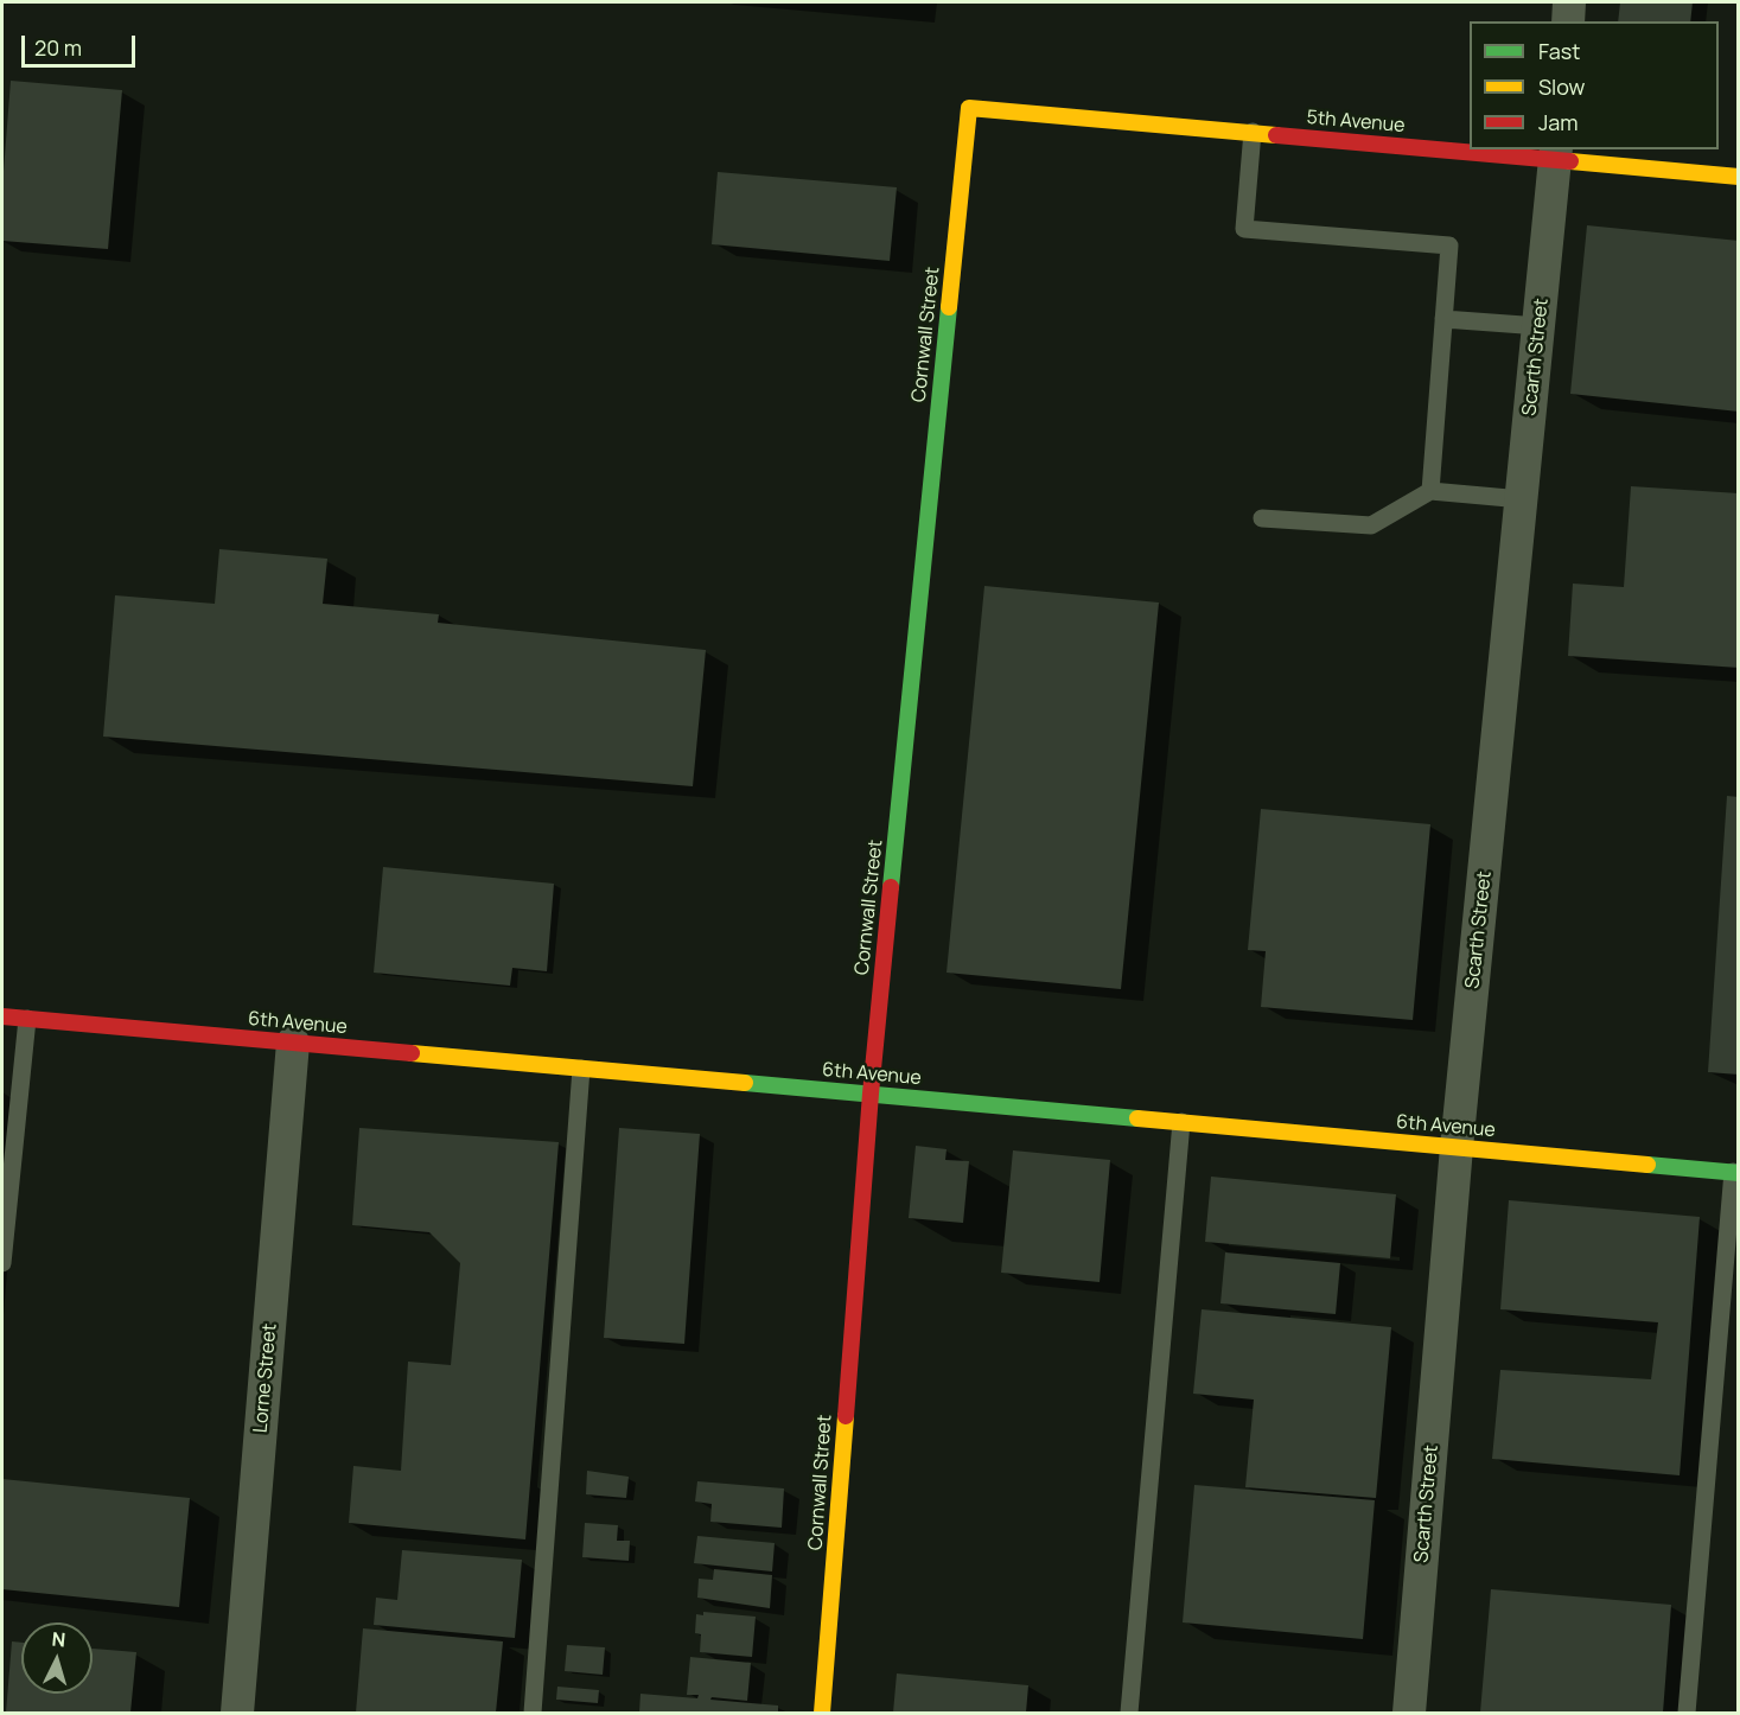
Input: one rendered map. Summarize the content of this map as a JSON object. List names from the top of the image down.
{
  "streets": {
    "street": [
      "5th Avenue",
      "Cornwall Street",
      "Scarth Street",
      "6th Avenue",
      "Lorne Street"
    ]
  },
  "crossings": [
    ["5th Avenue", "Cornwall Street"],
    ["5th Avenue", "Scarth Street"],
    ["Cornwall Street", "6th Avenue"],
    ["Scarth Street", "6th Avenue"],
    ["6th Avenue", "Lorne Street"]
  ],
  "legend": ["Fast", "Slow", "Jam"],
  "scale_bar": "20 m",
  "north": "top"
}
